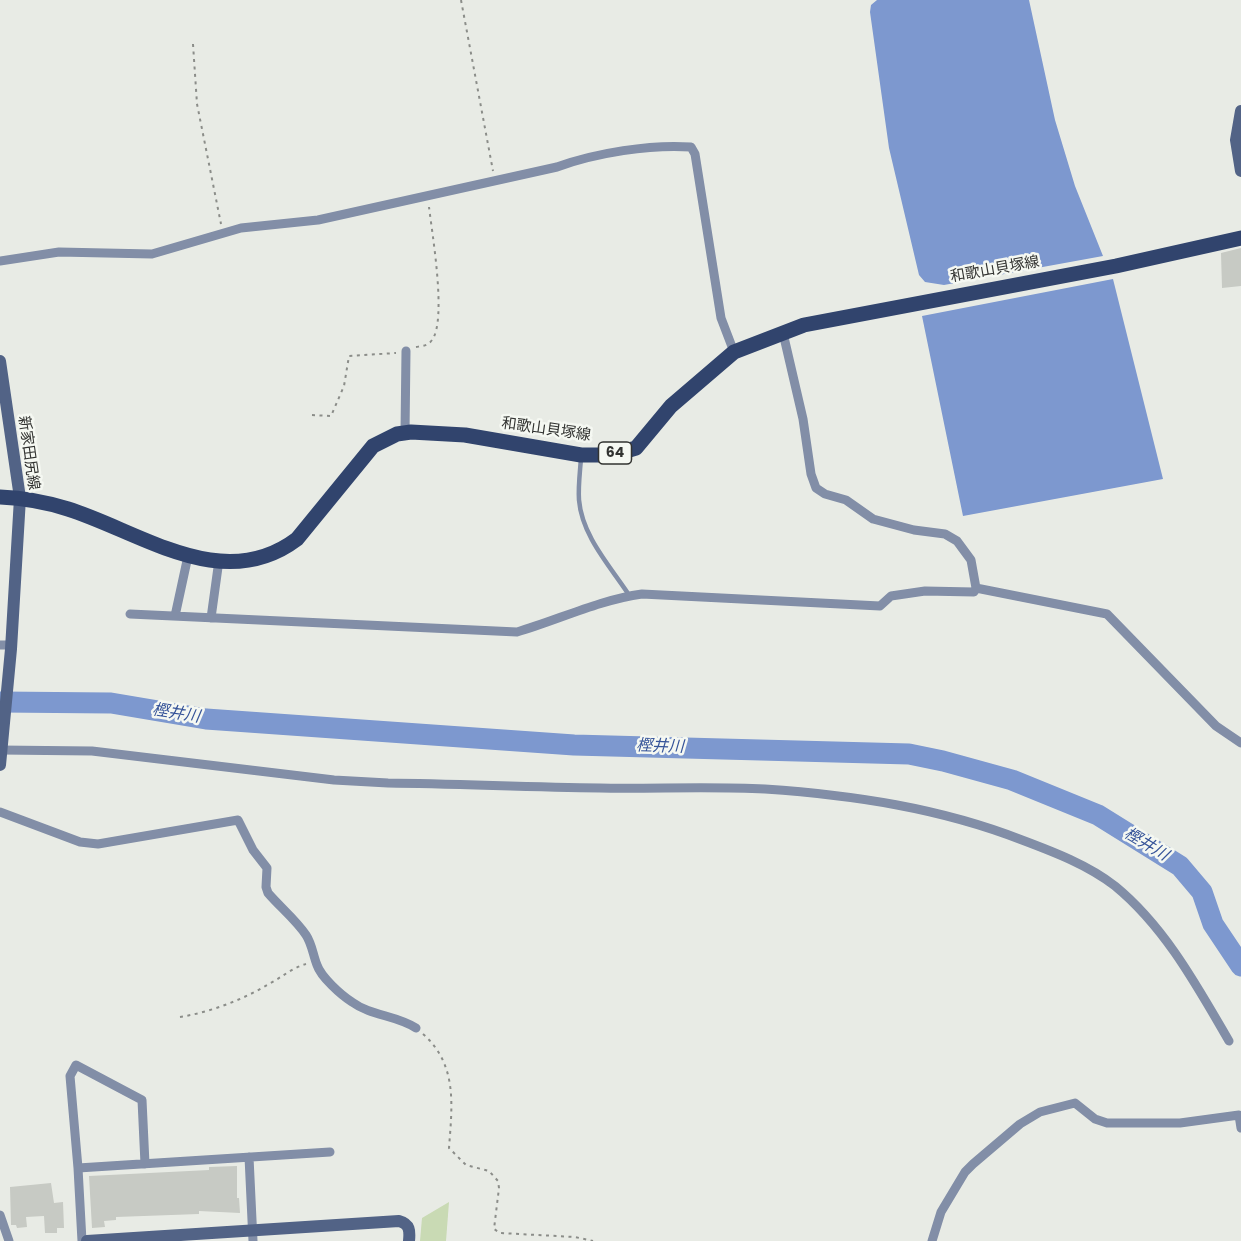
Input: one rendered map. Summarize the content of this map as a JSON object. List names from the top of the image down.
{
  "streets": {
    "main road": ["和歌山貝塚線", "新家田尻線", "64"]
  },
  "crossings": [
    ["和歌山貝塚線", "新家田尻線"]
  ],
  "water": ["樫井川"]
}
